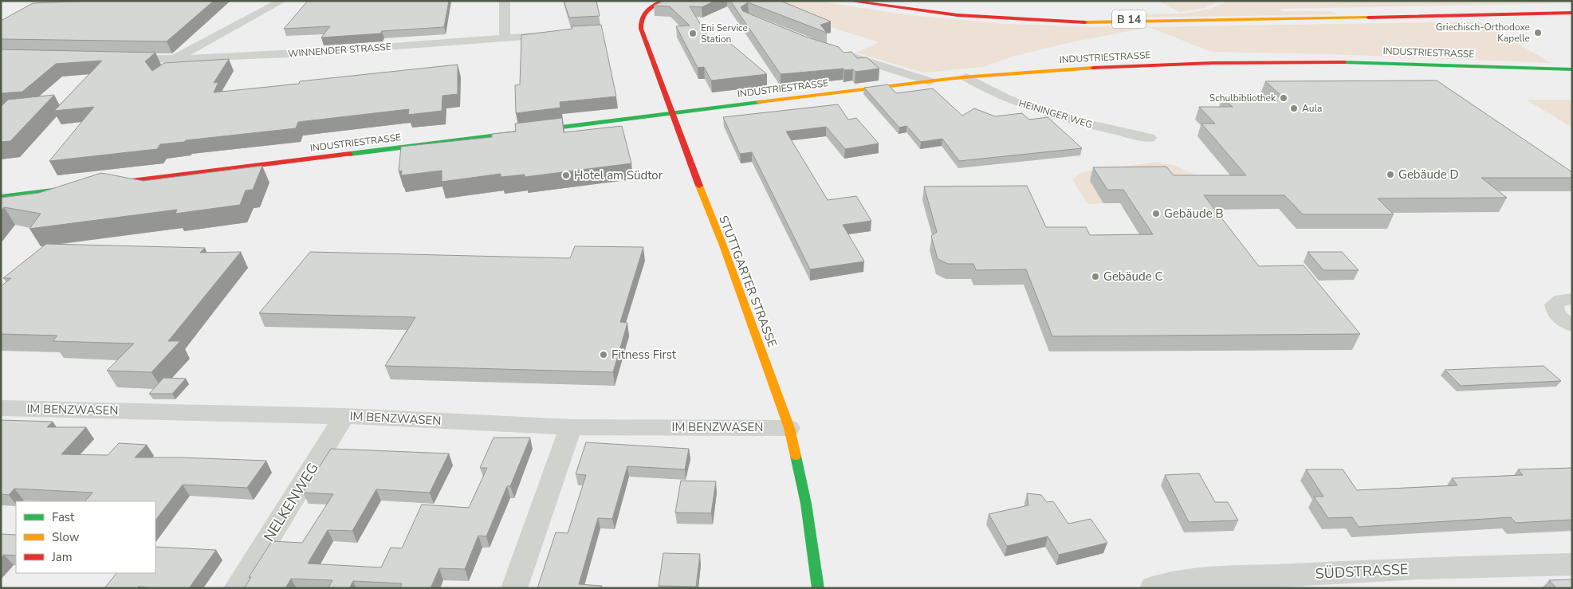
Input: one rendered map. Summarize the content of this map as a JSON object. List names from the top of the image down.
{
  "streets": {
    "street": [
      "B 14",
      "WINNENDER STRASSE",
      "INDUSTRIESTRASSE",
      "HEININGER WEG",
      "STUTTGARTER STRASSE",
      "IM BENZWASEN",
      "NELKENWEG",
      "SÜDSTRASSE"
    ]
  },
  "crossings": [
    ["INDUSTRIESTRASSE", "HEININGER WEG"],
    ["INDUSTRIESTRASSE", "STUTTGARTER STRASSE"],
    ["STUTTGARTER STRASSE", "IM BENZWASEN"],
    ["IM BENZWASEN", "NELKENWEG"]
  ],
  "places": [
    "Griechisch-Orthodoxe Kapelle",
    "Eni Service Station",
    "Schulbibliothek",
    "Aula",
    "Gebäude D",
    "Hotel am Südtor",
    "Gebäude B",
    "Gebäude C",
    "Fitness First"
  ],
  "legend": ["Fast", "Slow", "Jam"]
}
